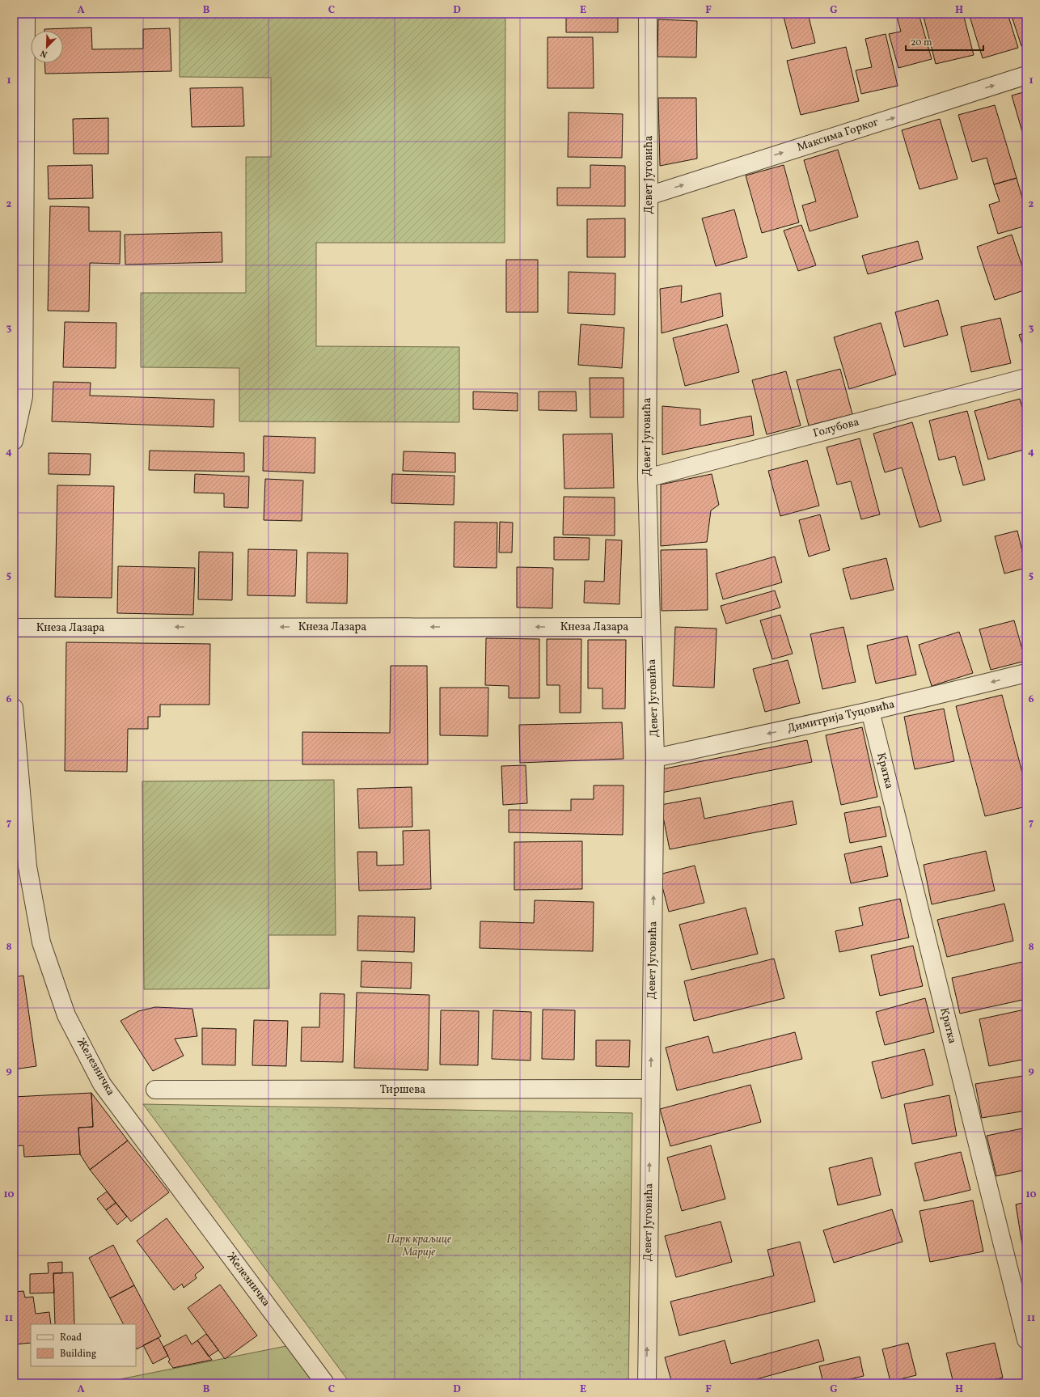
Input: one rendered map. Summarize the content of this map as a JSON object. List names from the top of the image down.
{
  "streets": {
    "street": [
      "Максима Горког",
      "Девет Југовића",
      "Голубова",
      "Кнеза Лазара",
      "Димитрија Туцовића",
      "Кратка",
      "Железничка",
      "Тиршева"
    ]
  },
  "crossings": [
    ["Максима Горког", "Девет Југовића"],
    ["Девет Југовића", "Голубова"],
    ["Девет Југовића", "Кнеза Лазара"],
    ["Девет Југовића", "Димитрија Туцовића"],
    ["Девет Југовића", "Тиршева"],
    ["Димитрија Туцовића", "Кратка"]
  ],
  "one_way": [
    "Максима Горког",
    "Девет Југовића",
    "Кнеза Лазара",
    "Димитрија Туцовића"
  ],
  "parks": ["Парк краљице Марије"],
  "legend": ["Road", "Building"],
  "scale_bar": "20 m",
  "north": "bottom left",
  "grid": {
    "columns": [
      "A",
      "B",
      "C",
      "D",
      "E",
      "F",
      "G",
      "H"
    ],
    "rows": [
      "1",
      "2",
      "3",
      "4",
      "5",
      "6",
      "7",
      "8",
      "9",
      "10",
      "11"
    ]
  }
}
